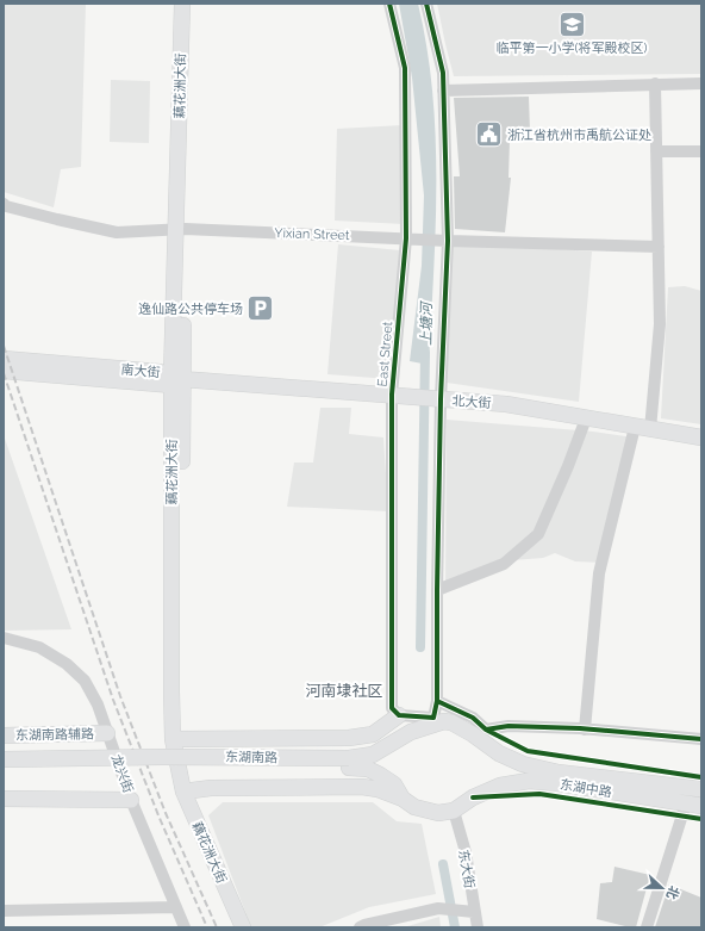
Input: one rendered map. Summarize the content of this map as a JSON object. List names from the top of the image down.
{
  "streets": {
    "main road": [
      "藕花洲大街",
      "南大街",
      "北大街",
      "东湖南路辅路",
      "东湖南路",
      "东湖中路"
    ],
    "street": [
      "Yixian Street",
      "East Street",
      "龙兴街",
      "东大街"
    ]
  },
  "crossings": [
    ["藕花洲大街", "Yixian Street"],
    ["藕花洲大街", "南大街"],
    ["藕花洲大街", "北大街"],
    ["Yixian Street", "East Street"],
    ["East Street", "北大街"],
    ["南大街", "北大街"],
    ["东湖南路辅路", "龙兴街"],
    ["东湖南路", "东湖中路"],
    ["东湖中路", "东大街"]
  ],
  "districts": ["河南埭社区"],
  "water": ["上塘河"],
  "places": {
    "school or university": ["临平第一小学(将军殿校区)"],
    "public building": ["浙江省杭州市禹航公证处"],
    "parking": ["逸仙路公共停车场"]
  },
  "north": "right"
}
